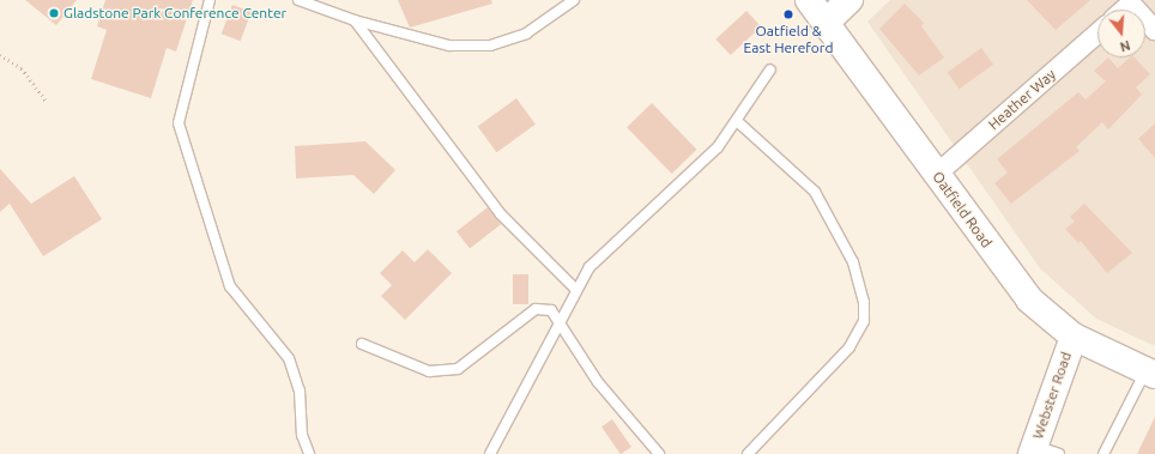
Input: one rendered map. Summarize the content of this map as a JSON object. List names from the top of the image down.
{
  "streets": {
    "main road": ["Oatfield Road", "Webster Road"],
    "street": ["Heather Way"]
  },
  "crossings": [
    ["Heather Way", "Oatfield Road"],
    ["Oatfield Road", "Webster Road"]
  ],
  "places": ["Gladstone Park Conference Center", "Oatfield & East Hereford"],
  "north": "bottom"
}
